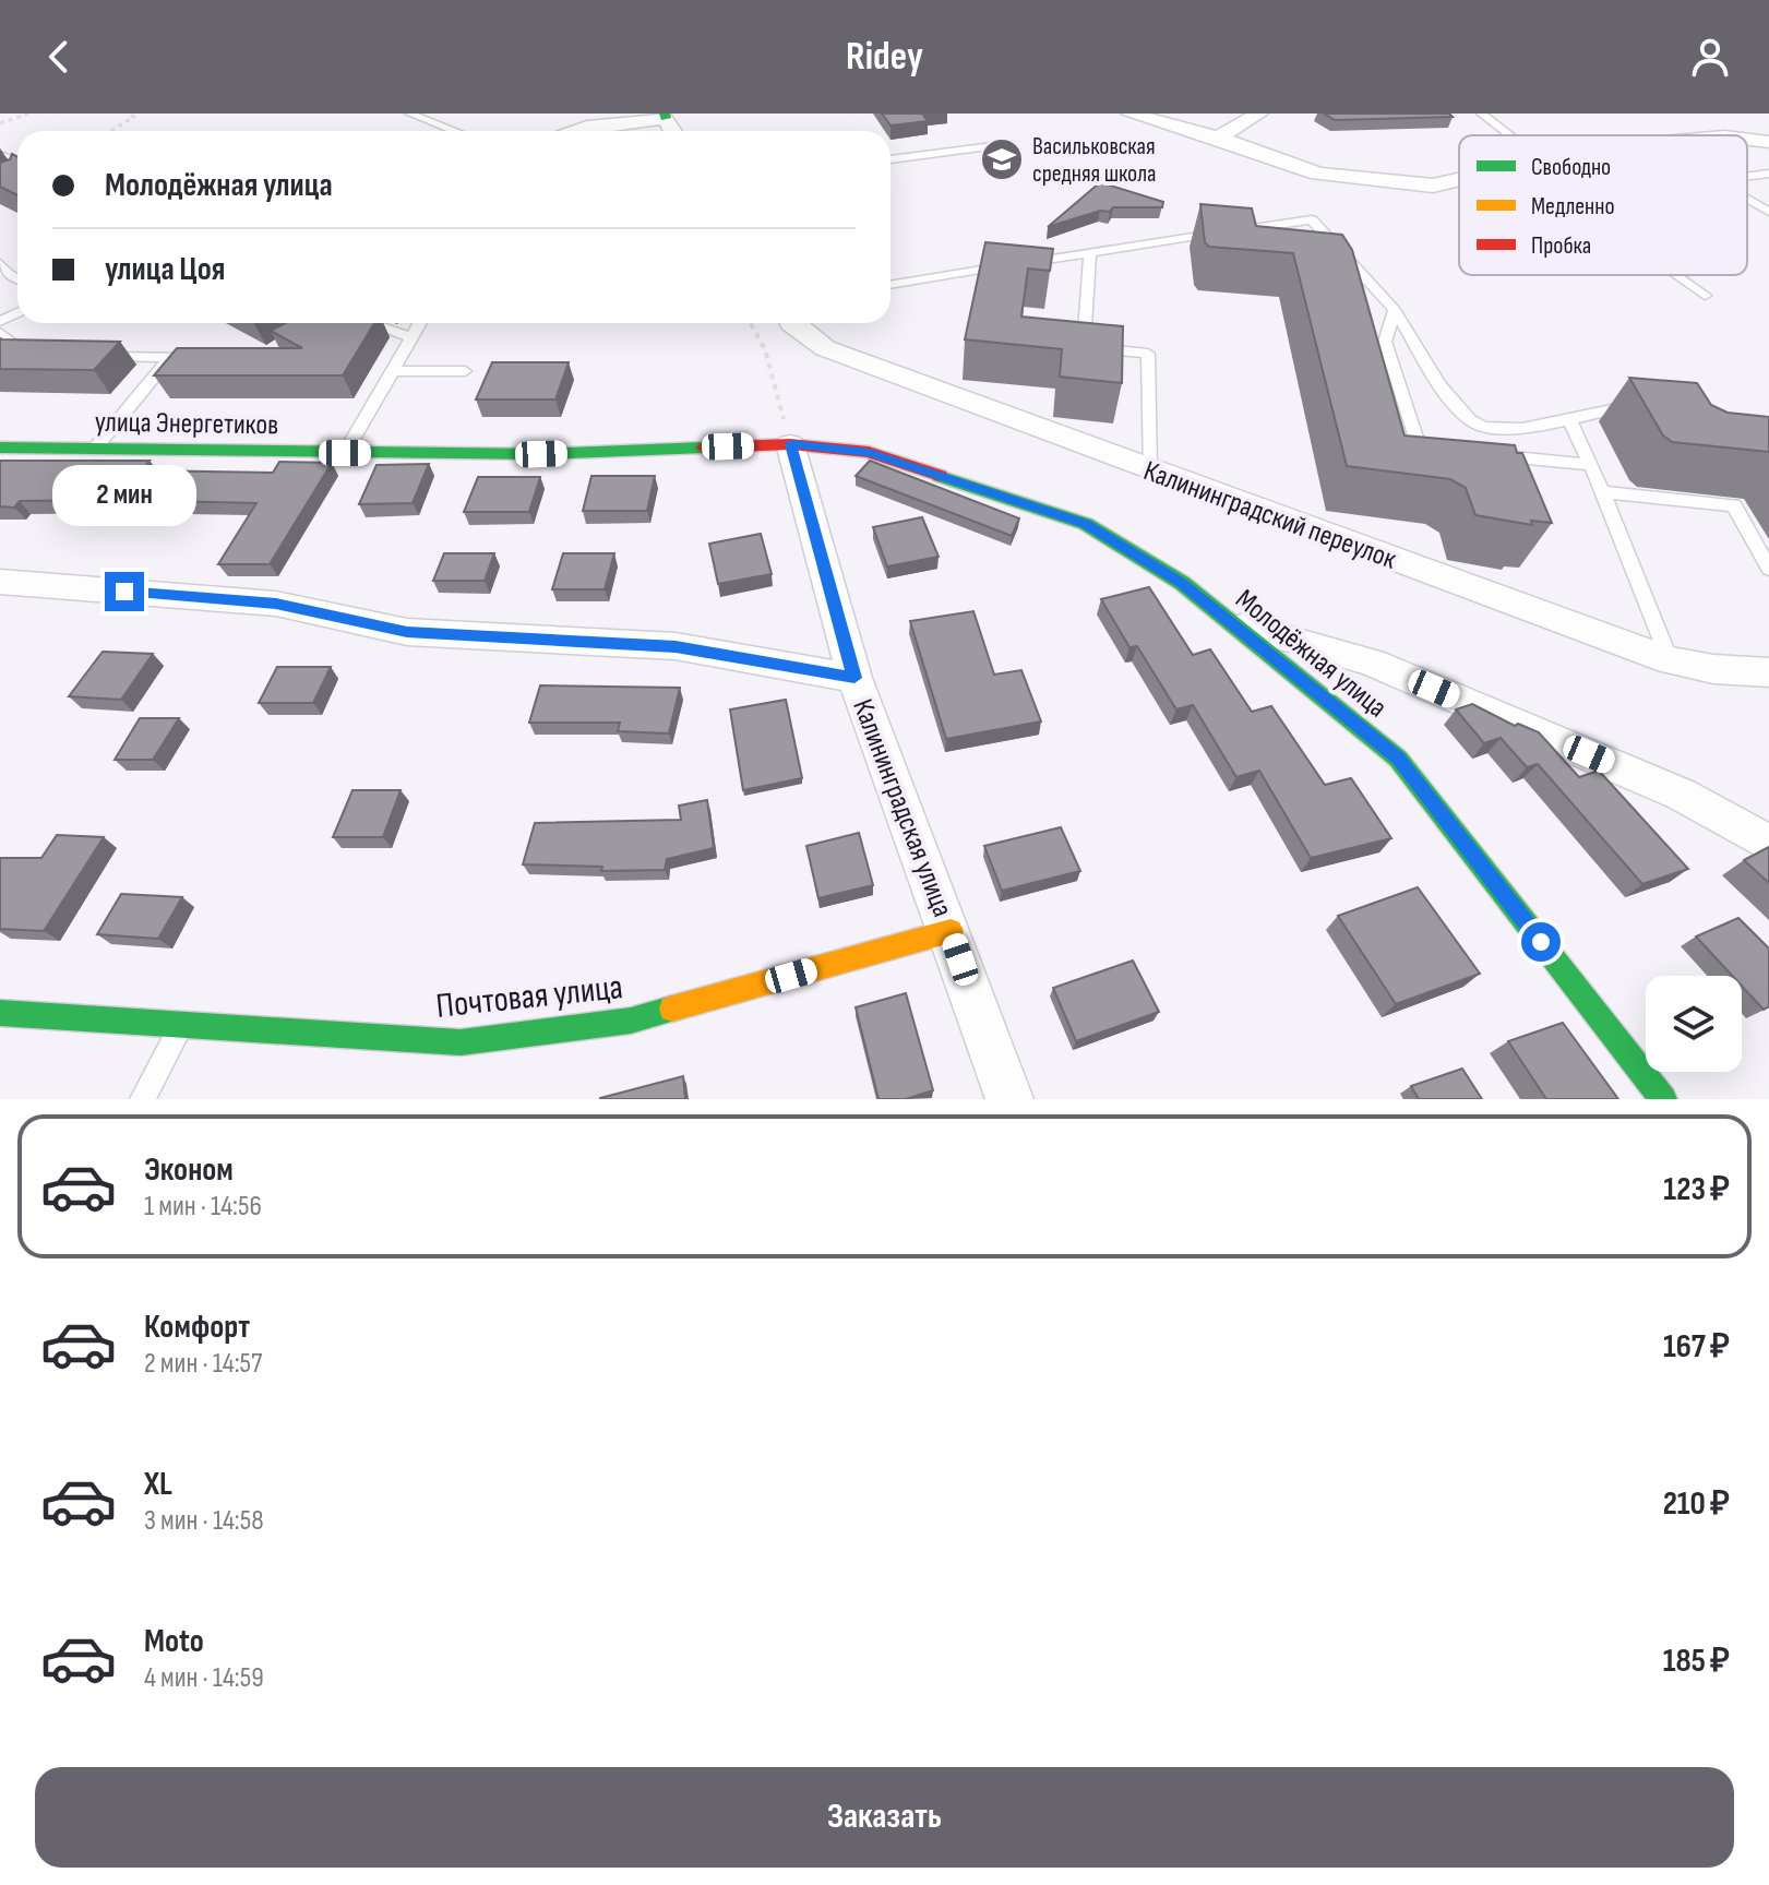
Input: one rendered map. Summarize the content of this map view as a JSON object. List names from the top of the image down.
{
  "streets": {
    "street": [
      "улица Энергетиков",
      "Калининградский переулок",
      "Молодёжная улица",
      "Калининградская улица",
      "Почтовая улица"
    ]
  },
  "crossings": [
    ["улица Энергетиков", "Молодёжная улица"],
    ["улица Энергетиков", "Калининградская улица"],
    ["Молодёжная улица", "Калининградская улица"],
    ["Калининградская улица", "Почтовая улица"]
  ],
  "places": {
    "school or university": ["Васильковская средняя школа"]
  },
  "legend": ["Свободно", "Медленно", "Пробка"],
  "page": {
    "header": "Ridey",
    "banner": ["Молодёжная улица", "улица Цоя"],
    "bubble": "2 мин",
    "list": [
      {
        "name": "Эконом",
        "note": "1 мин · 14:56",
        "value": "123 ₽"
      },
      {
        "name": "Комфорт",
        "note": "2 мин · 14:57",
        "value": "167 ₽"
      },
      {
        "name": "XL",
        "note": "3 мин · 14:58",
        "value": "210 ₽"
      },
      {
        "name": "Moto",
        "note": "4 мин · 14:59",
        "value": "185 ₽"
      }
    ],
    "buttons": "Заказать"
  }
}
